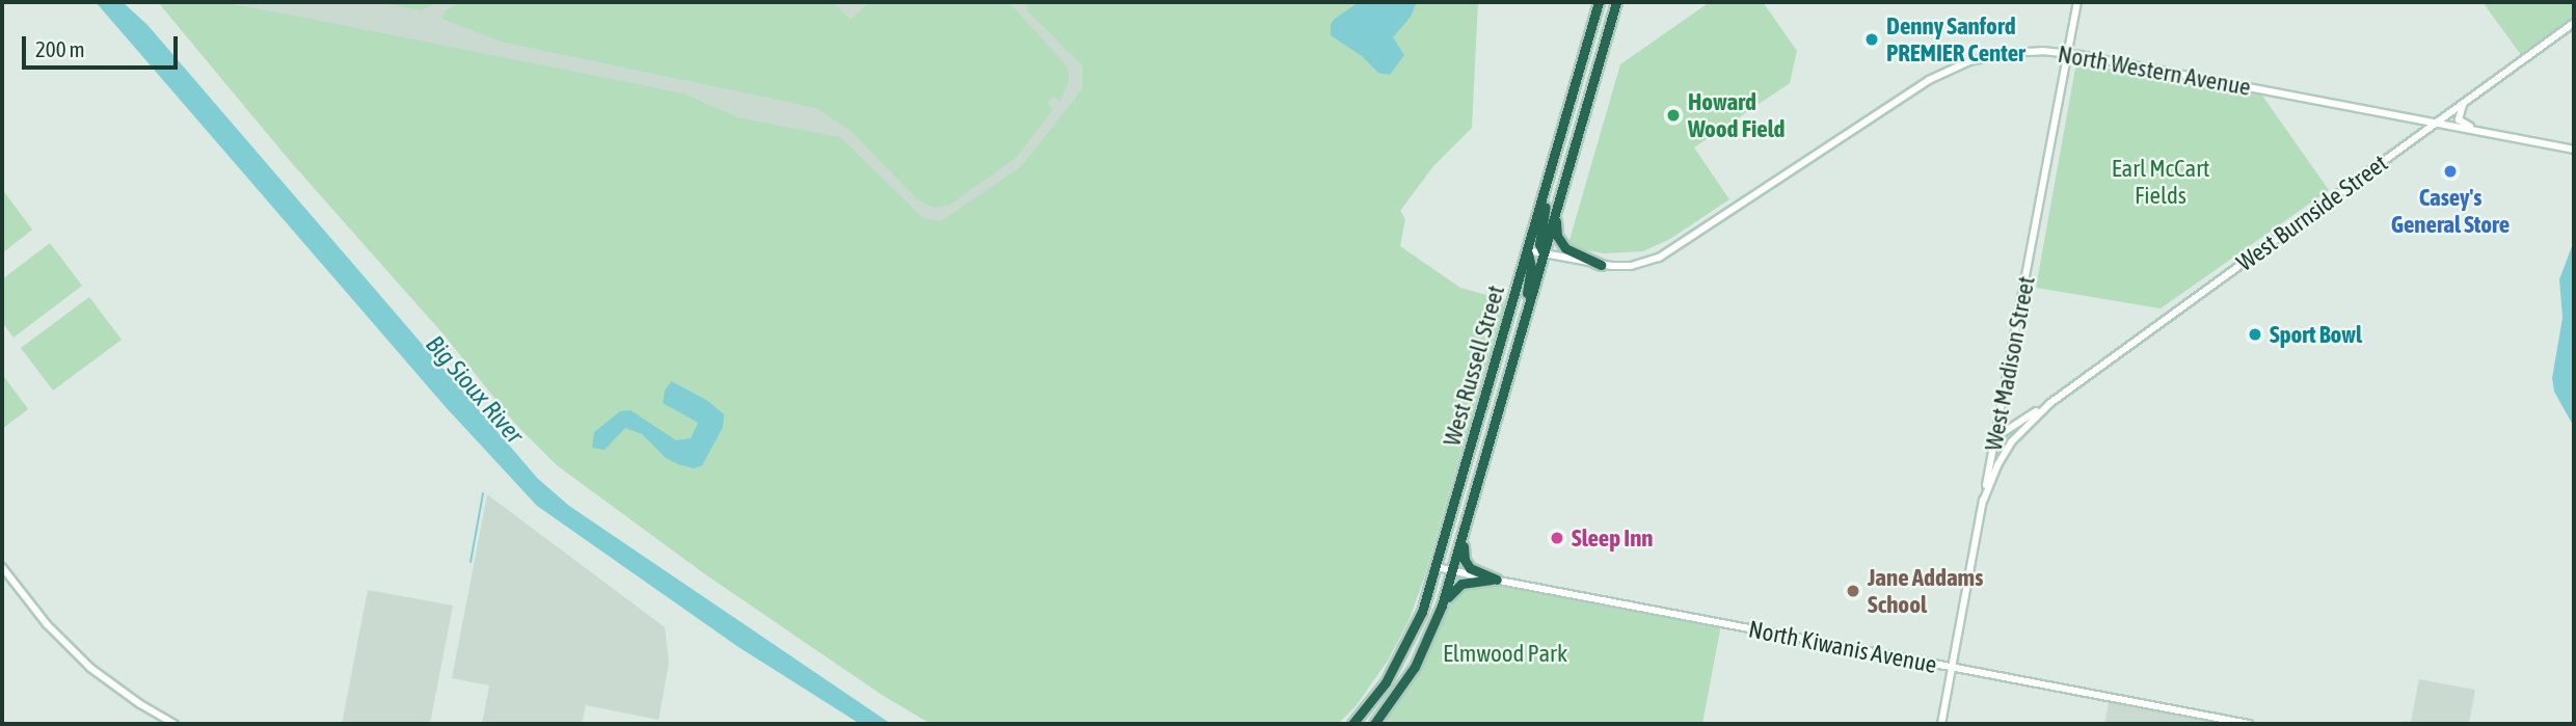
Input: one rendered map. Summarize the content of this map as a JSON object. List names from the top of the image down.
{
  "streets": {
    "highway": ["West Russell Street"],
    "main road": [
      "North Western Avenue",
      "West Burnside Street",
      "West Madison Street",
      "North Kiwanis Avenue"
    ]
  },
  "crossings": [
    ["North Western Avenue", "West Burnside Street"],
    ["North Western Avenue", "West Madison Street"],
    ["North Western Avenue", "West Russell Street"],
    ["West Burnside Street", "West Madison Street"],
    ["West Madison Street", "North Kiwanis Avenue"],
    ["West Russell Street", "North Kiwanis Avenue"]
  ],
  "water": ["Big Sioux River"],
  "parks": ["Earl McCart Fields", "Elmwood Park"],
  "places": [
    "Denny Sanford PREMIER Center",
    "Howard Wood Field",
    "Casey's General Store",
    "Sport Bowl",
    "Sleep Inn",
    "Jane Addams School"
  ],
  "scale_bar": "200 m"
}
